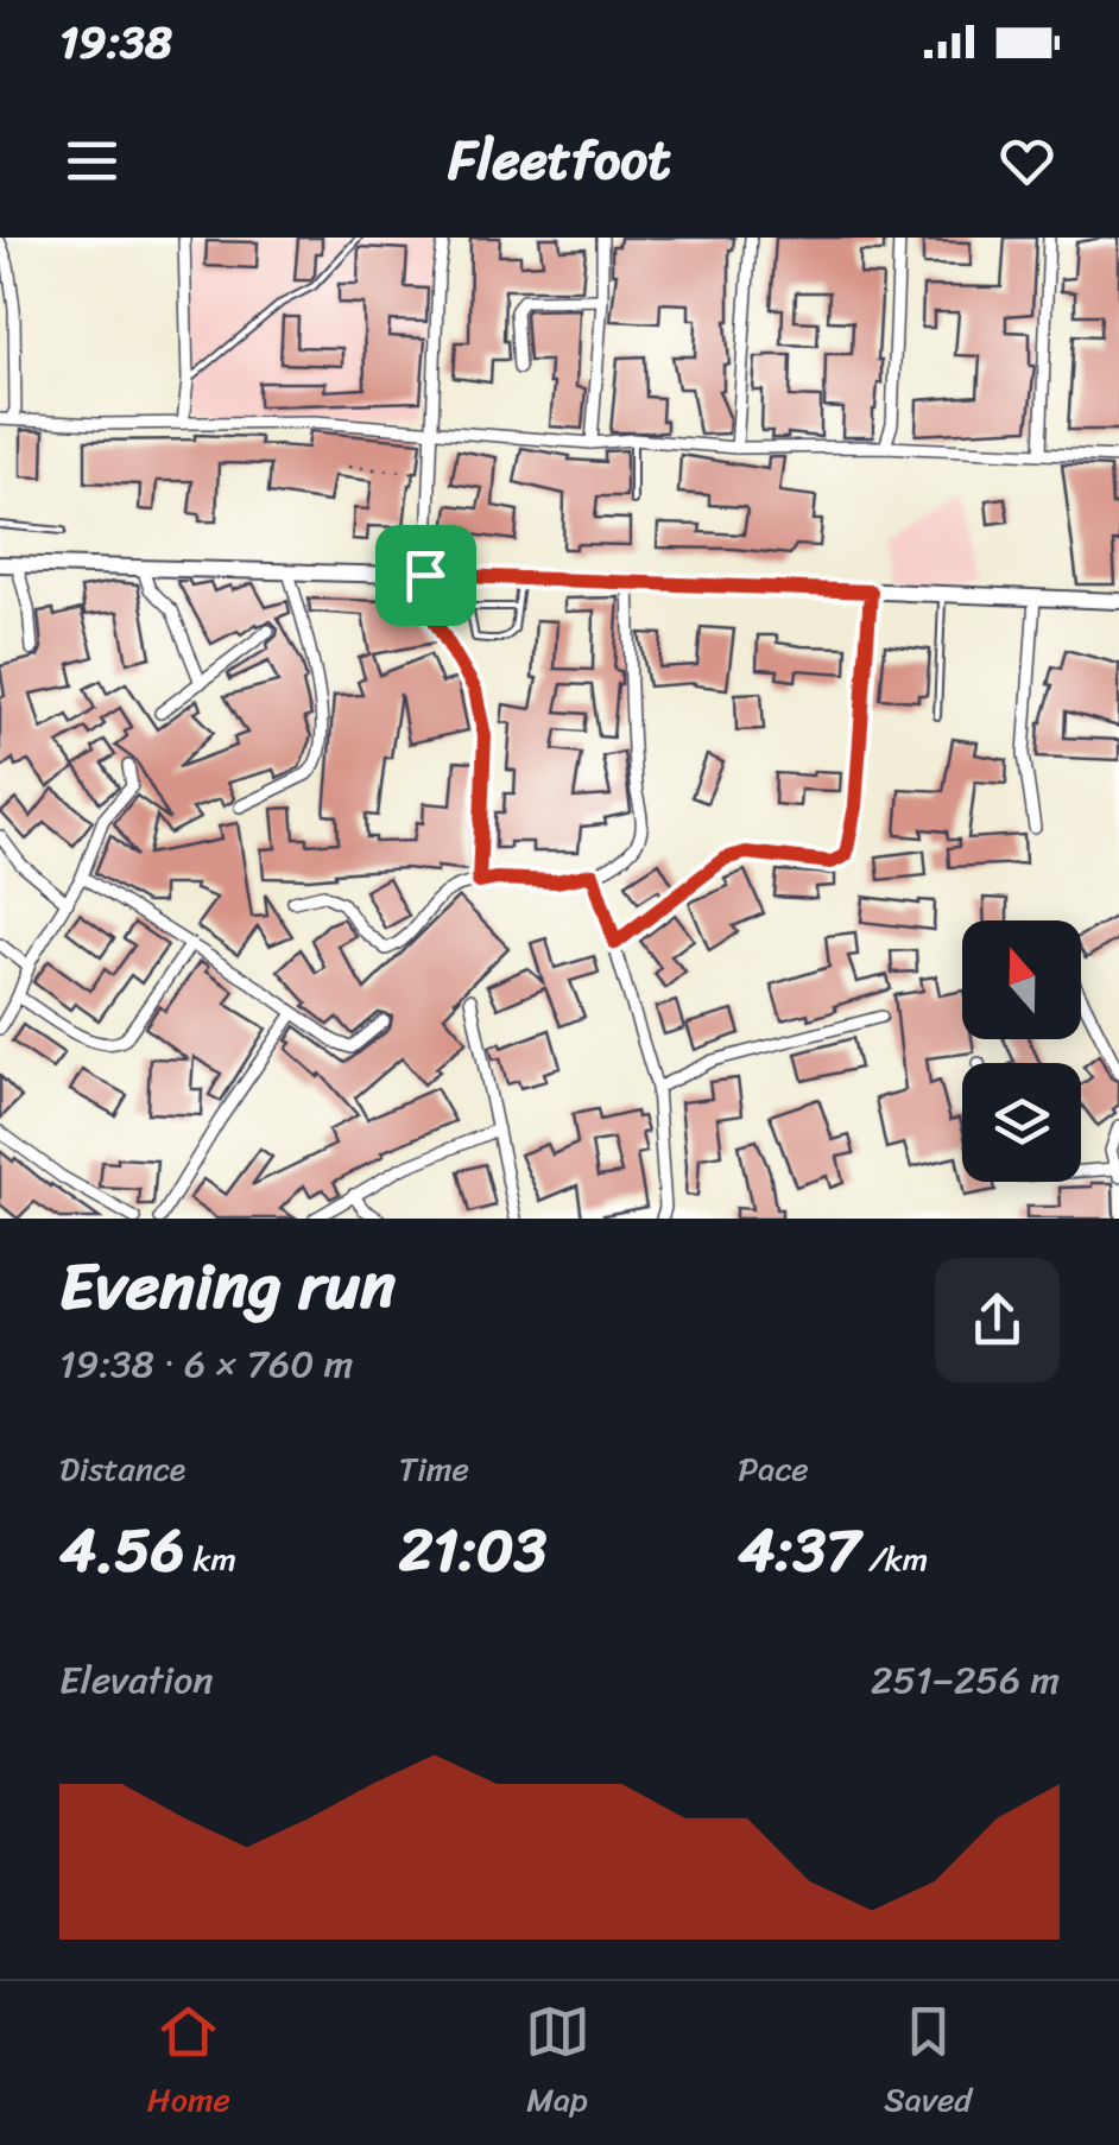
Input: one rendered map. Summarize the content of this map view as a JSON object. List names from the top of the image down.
{
  "north": "top",
  "page": {
    "status": "19:38",
    "header": "Fleetfoot",
    "heading": ["Evening run", "19:38 · 6 × 760 m"],
    "stats": [
      ["Distance", "4.56 km"],
      ["Time", "21:03"],
      ["Pace", "4:37 /km"]
    ],
    "chart": ["Elevation", "251–256 m"],
    "tabs": ["Home", "Map", "Saved"]
  }
}
